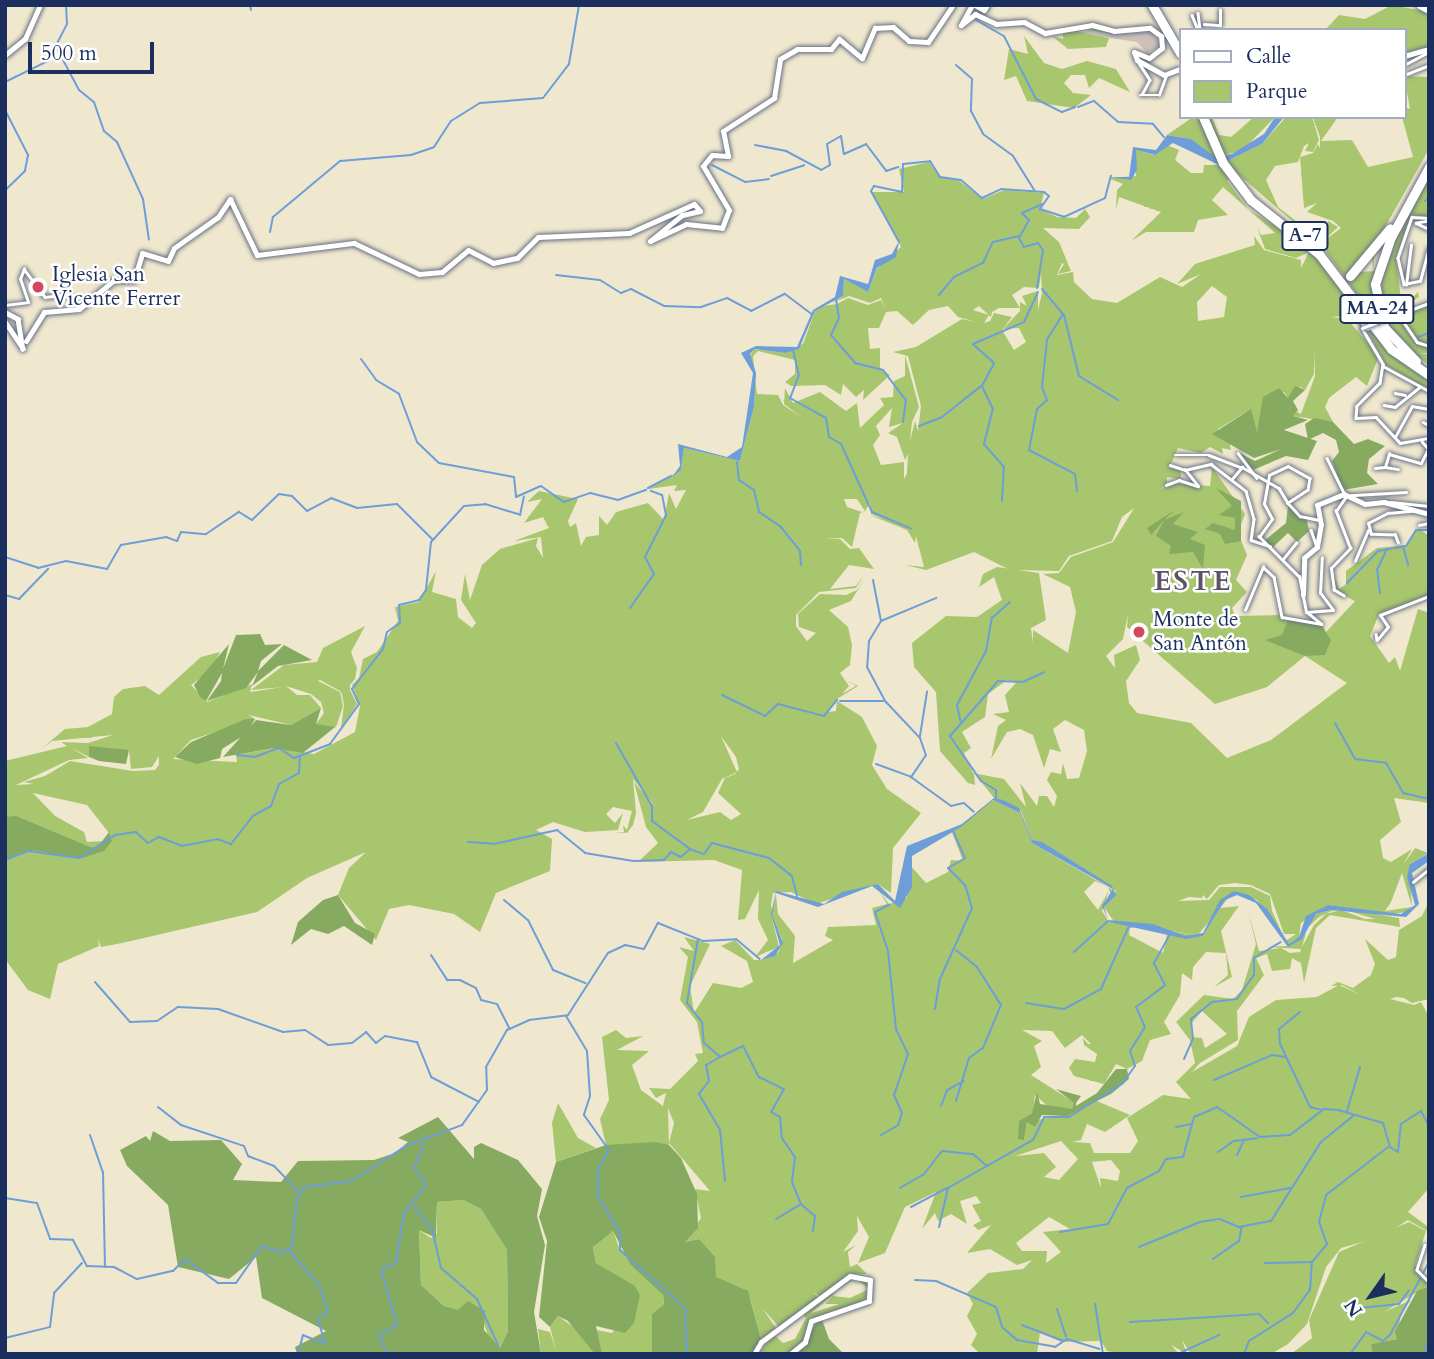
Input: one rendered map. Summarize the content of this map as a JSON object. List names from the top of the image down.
{
  "streets": {
    "highway": ["A-7", "MA-24"]
  },
  "crossings": [
    ["A-7", "MA-24"]
  ],
  "districts": ["ESTE"],
  "places": ["Iglesia San Vicente Ferrer", "Monte de San Antón"],
  "legend": ["Calle", "Parque"],
  "scale_bar": "500 m",
  "north": "bottom left"
}
